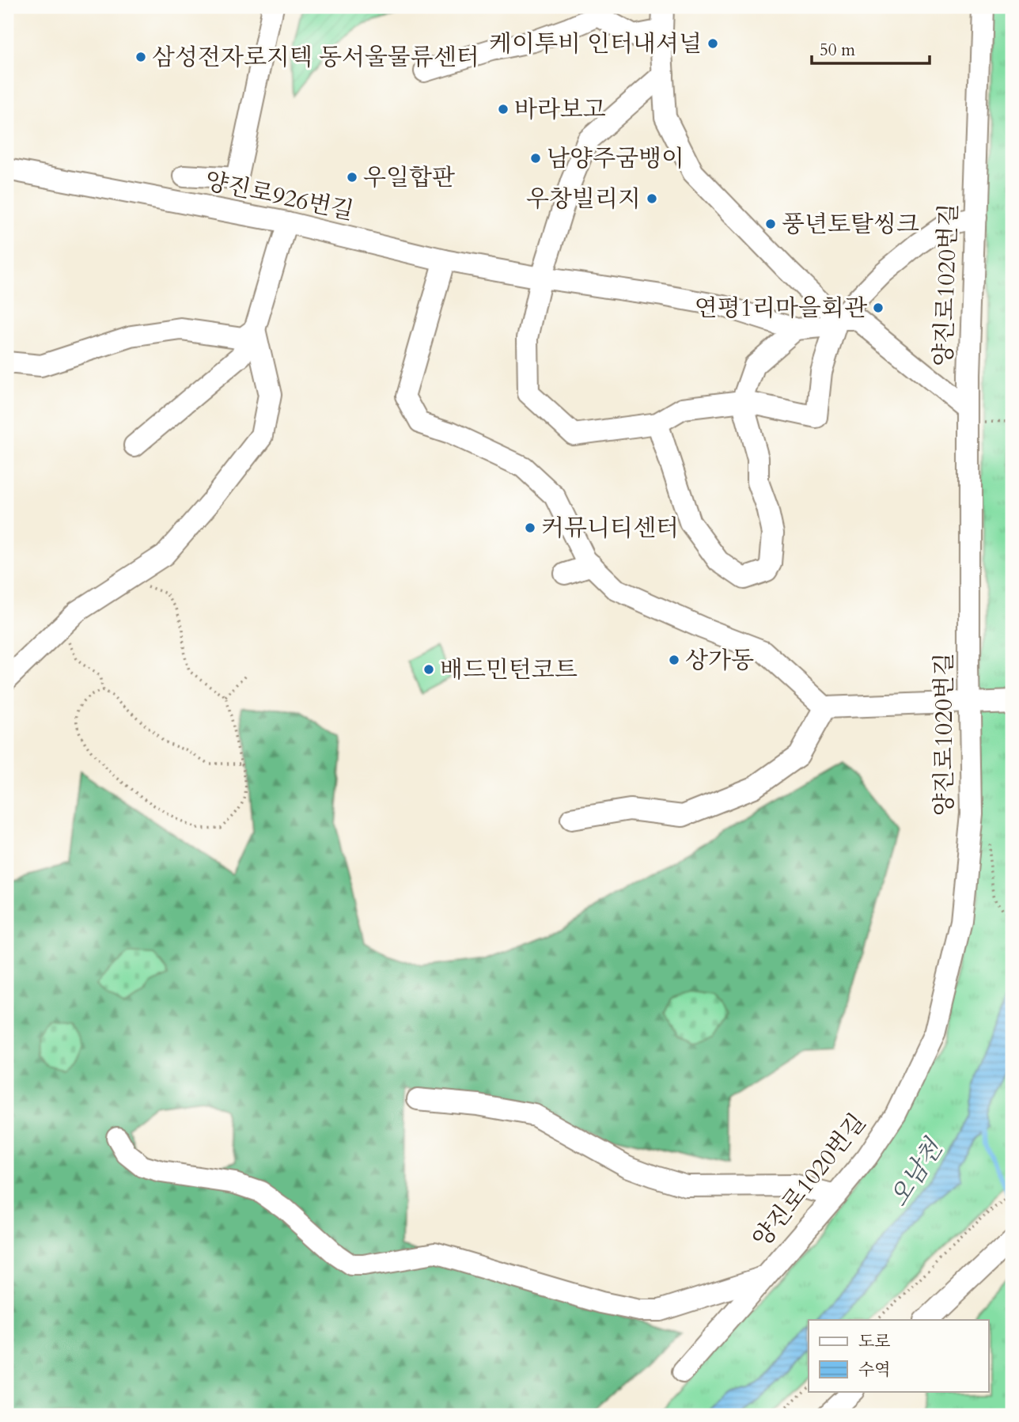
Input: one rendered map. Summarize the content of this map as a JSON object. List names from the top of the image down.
{
  "streets": {
    "street": ["양진로926번길", "양진로1020번길"]
  },
  "water": ["오남천"],
  "places": [
    "케이투비 인터내셔널",
    "삼성전자로지텍 동서울물류센터",
    "바라보고",
    "남양주굼뱅이",
    "우일합판",
    "우창빌리지",
    "풍년토탈씽크",
    "연평1리마을회관",
    "커뮤니티센터",
    "상가동",
    "배드민턴코트"
  ],
  "legend": ["도로", "수역"],
  "scale_bar": "50 m"
}
